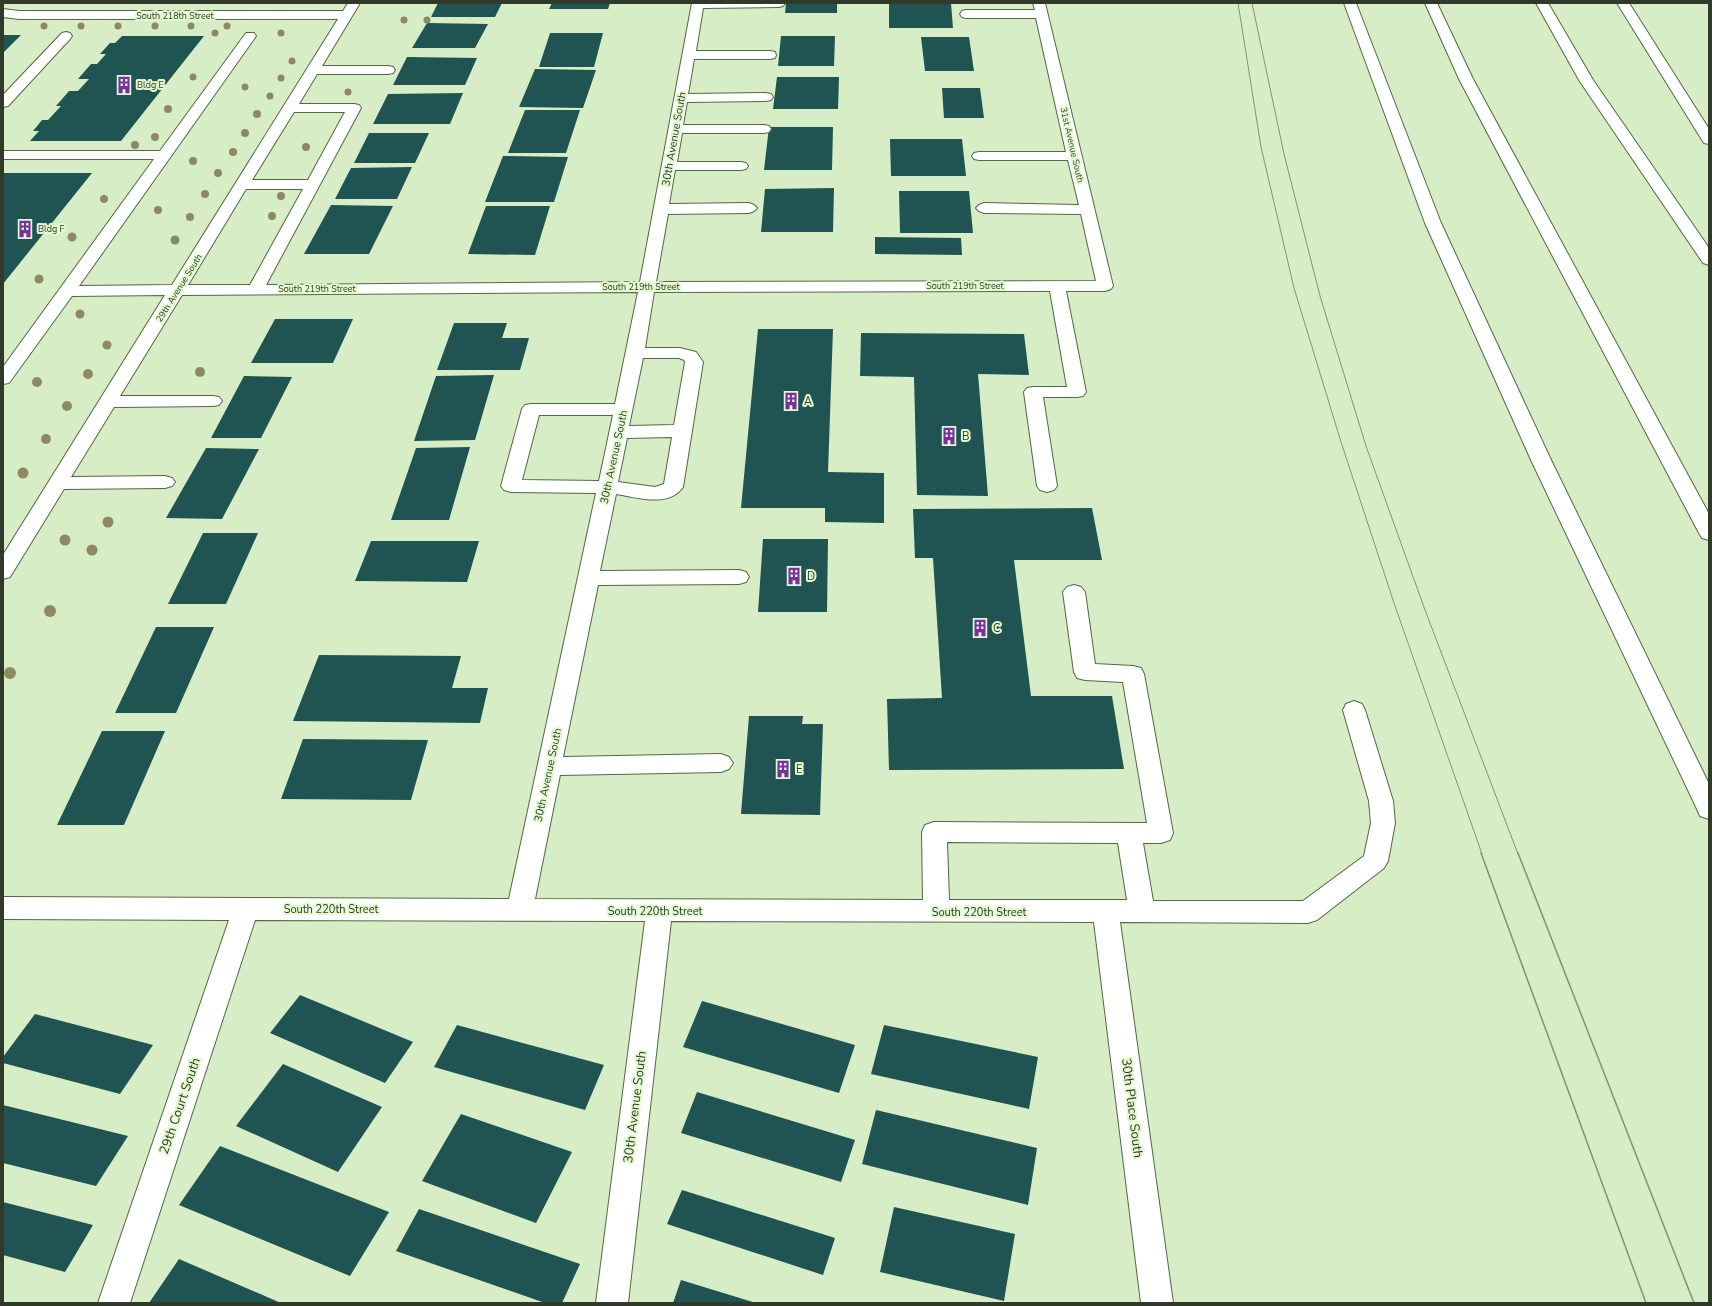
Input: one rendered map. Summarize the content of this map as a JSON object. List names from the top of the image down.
{
  "streets": {
    "main road": [
      "South 218th Street",
      "30th Avenue South",
      "31st Avenue South",
      "South 219th Street",
      "29th Avenue South",
      "South 220th Street",
      "29th Court South",
      "30th Place South"
    ]
  },
  "crossings": [
    ["South 218th Street", "29th Avenue South"],
    ["30th Avenue South", "South 219th Street"],
    ["30th Avenue South", "South 220th Street"],
    ["31st Avenue South", "South 219th Street"],
    ["South 219th Street", "29th Avenue South"],
    ["South 220th Street", "29th Court South"],
    ["South 220th Street", "30th Place South"]
  ],
  "places": {
    "building": [
      "Bldg E",
      "Bldg F",
      "A",
      "B",
      "D",
      "C",
      "E"
    ]
  }
}
